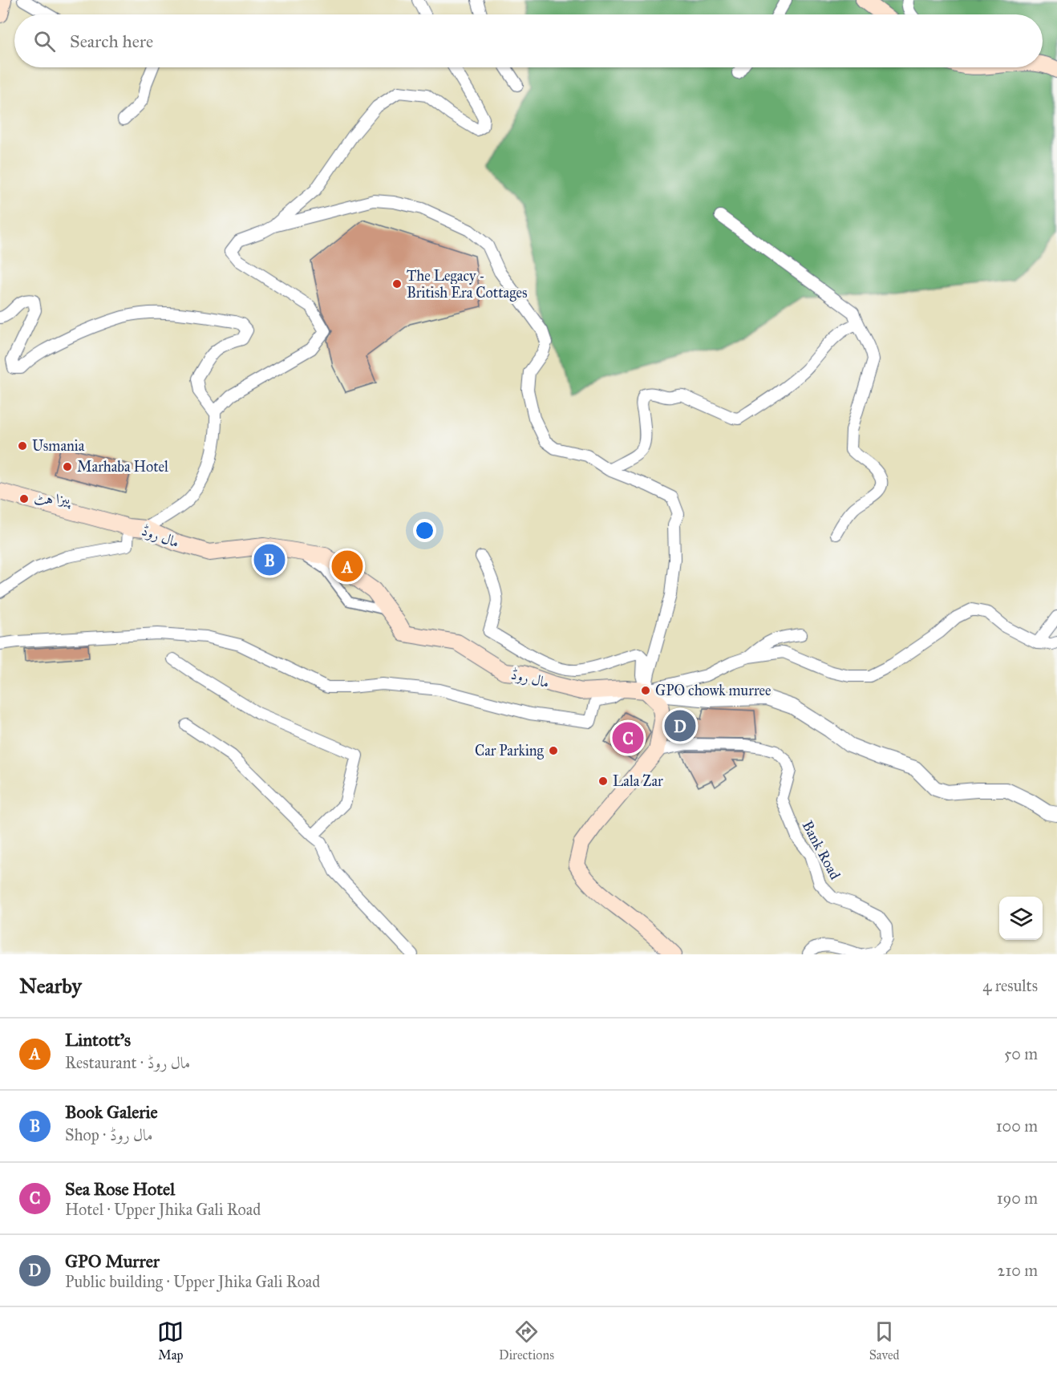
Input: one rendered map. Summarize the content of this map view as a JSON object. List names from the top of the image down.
{
  "streets": {
    "main road": ["مال روڈ"],
    "street": ["Bank Road"]
  },
  "places": [
    "The Legacy - British Era Cottages",
    "Usmania",
    "Marhaba Hotel",
    "پیزا ہٹ",
    "GPO chowk murree",
    "Car Parking",
    "Lala Zar"
  ],
  "page": {
    "search": "Search here",
    "pins": [
      "B",
      "A",
      "D",
      "C"
    ],
    "heading": ["Nearby", "4 results"],
    "list": [
      {
        "mark": "A",
        "name": "Lintott's",
        "note": "Restaurant · مال روڈ",
        "value": "50 m"
      },
      {
        "mark": "B",
        "name": "Book Galerie",
        "note": "Shop · مال روڈ",
        "value": "100 m"
      },
      {
        "mark": "C",
        "name": "Sea Rose Hotel",
        "note": "Hotel · Upper Jhika Gali Road",
        "value": "190 m"
      },
      {
        "mark": "D",
        "name": "GPO Murrer",
        "note": "Public building · Upper Jhika Gali Road",
        "value": "210 m"
      }
    ],
    "nav": ["Map", "Directions", "Saved"]
  }
}
